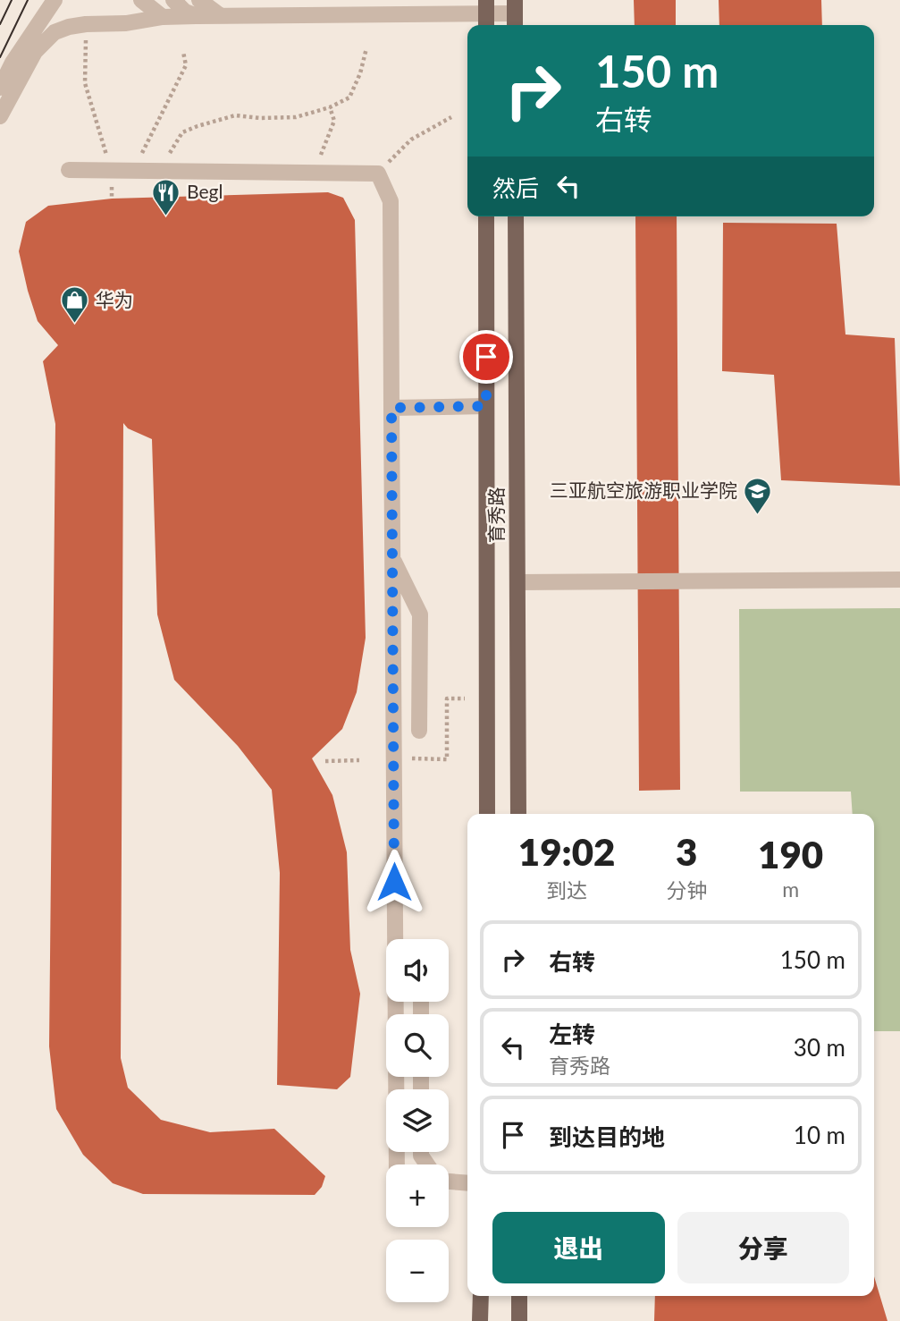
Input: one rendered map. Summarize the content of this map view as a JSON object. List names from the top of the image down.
{
  "streets": {
    "main road": ["育秀路"]
  },
  "places": {
    "restaurant": ["Begl"],
    "shop": ["华为"],
    "school or university": ["三亚航空旅游职业学院"]
  },
  "page": {
    "turn": ["150 m", "右转"],
    "then": "然后",
    "eta": [
      "19:02",
      "到达",
      "3",
      "分钟",
      "190",
      "m"
    ],
    "list": [
      {
        "name": "右转",
        "value": "150 m"
      },
      {
        "name": "左转",
        "note": "育秀路",
        "value": "30 m"
      },
      {
        "name": "到达目的地",
        "value": "10 m"
      }
    ],
    "map_buttons": ["+", "−"],
    "buttons": ["退出", "分享"]
  }
}
